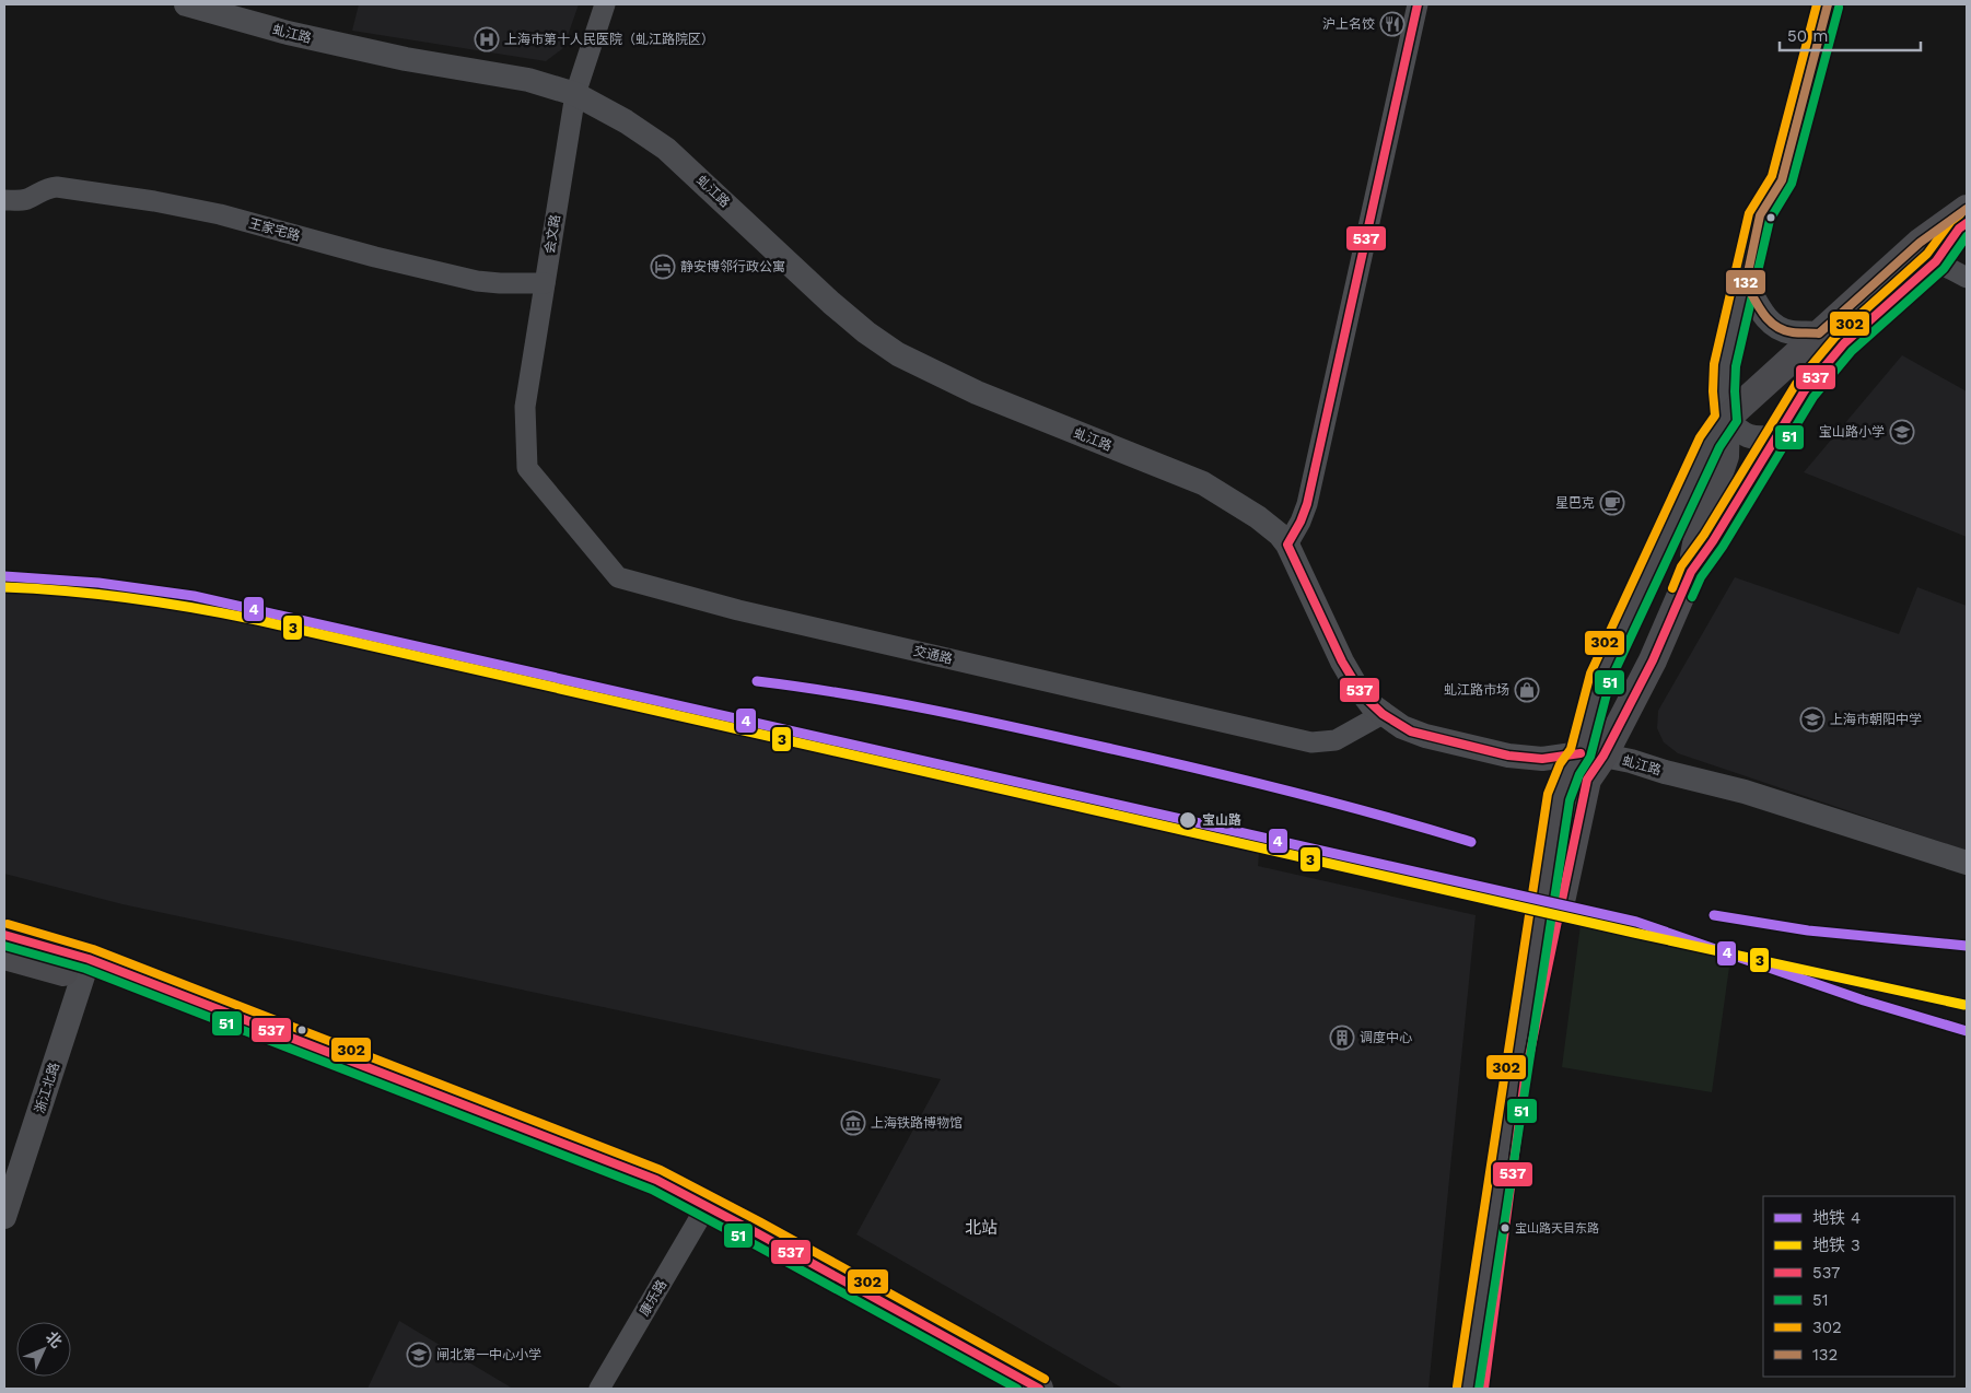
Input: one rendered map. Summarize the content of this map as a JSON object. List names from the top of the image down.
{
  "streets": {
    "street": [
      "虬江路",
      "王家宅路",
      "会文路",
      "交通路",
      "浙江北路",
      "康乐路"
    ]
  },
  "crossings": [
    ["虬江路", "会文路"],
    ["虬江路", "交通路"],
    ["王家宅路", "会文路"],
    ["会文路", "交通路"]
  ],
  "districts": ["北站"],
  "places": {
    "restaurant": ["沪上名饺"],
    "hospital": ["上海市第十人民医院（虬江路院区）"],
    "hotel": ["静安博邻行政公寓"],
    "school or university": ["宝山路小学", "上海市朝阳中学", "闸北第一中心小学"],
    "cafe": ["星巴克"],
    "shop": ["虬江路市场"],
    "other": ["宝山路", "宝山路天目东路"],
    "building": ["调度中心"],
    "museum": ["上海铁路博物馆"]
  },
  "lines": [
    "transit line 537",
    "transit line 302",
    "transit line 132",
    "transit line 51",
    "metro line 4",
    "metro line 3"
  ],
  "legend": [
    "地铁 4",
    "地铁 3",
    "537",
    "51",
    "302",
    "132"
  ],
  "scale_bar": "50 m",
  "north": "top right"
}
